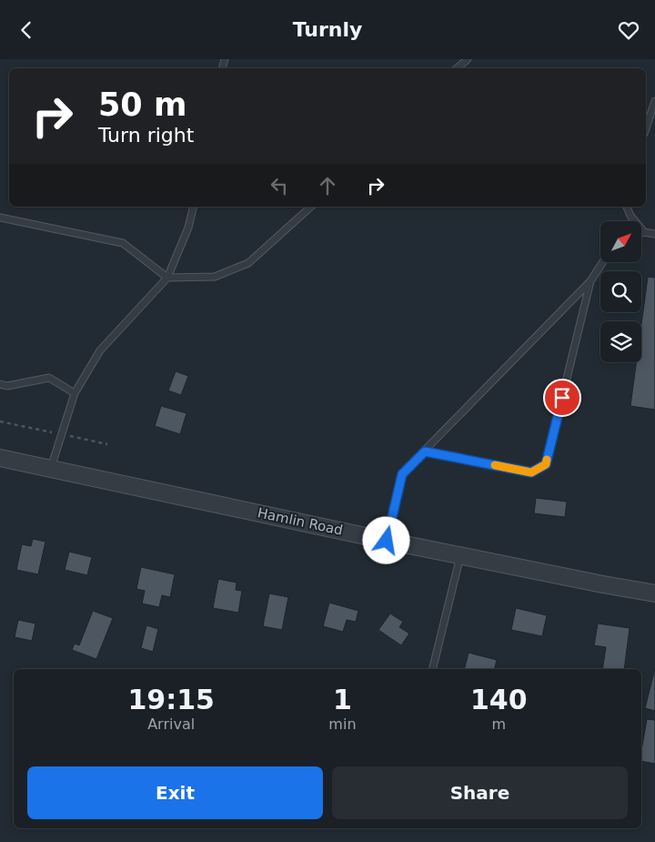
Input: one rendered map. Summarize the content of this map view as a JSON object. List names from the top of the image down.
{
  "streets": {
    "street": ["Hamlin Road"]
  },
  "north": "top right",
  "page": {
    "header": "Turnly",
    "turn": ["50 m", "Turn right"],
    "eta": [
      "19:15",
      "Arrival",
      "1",
      "min",
      "140",
      "m"
    ],
    "buttons": ["Exit", "Share"]
  }
}
